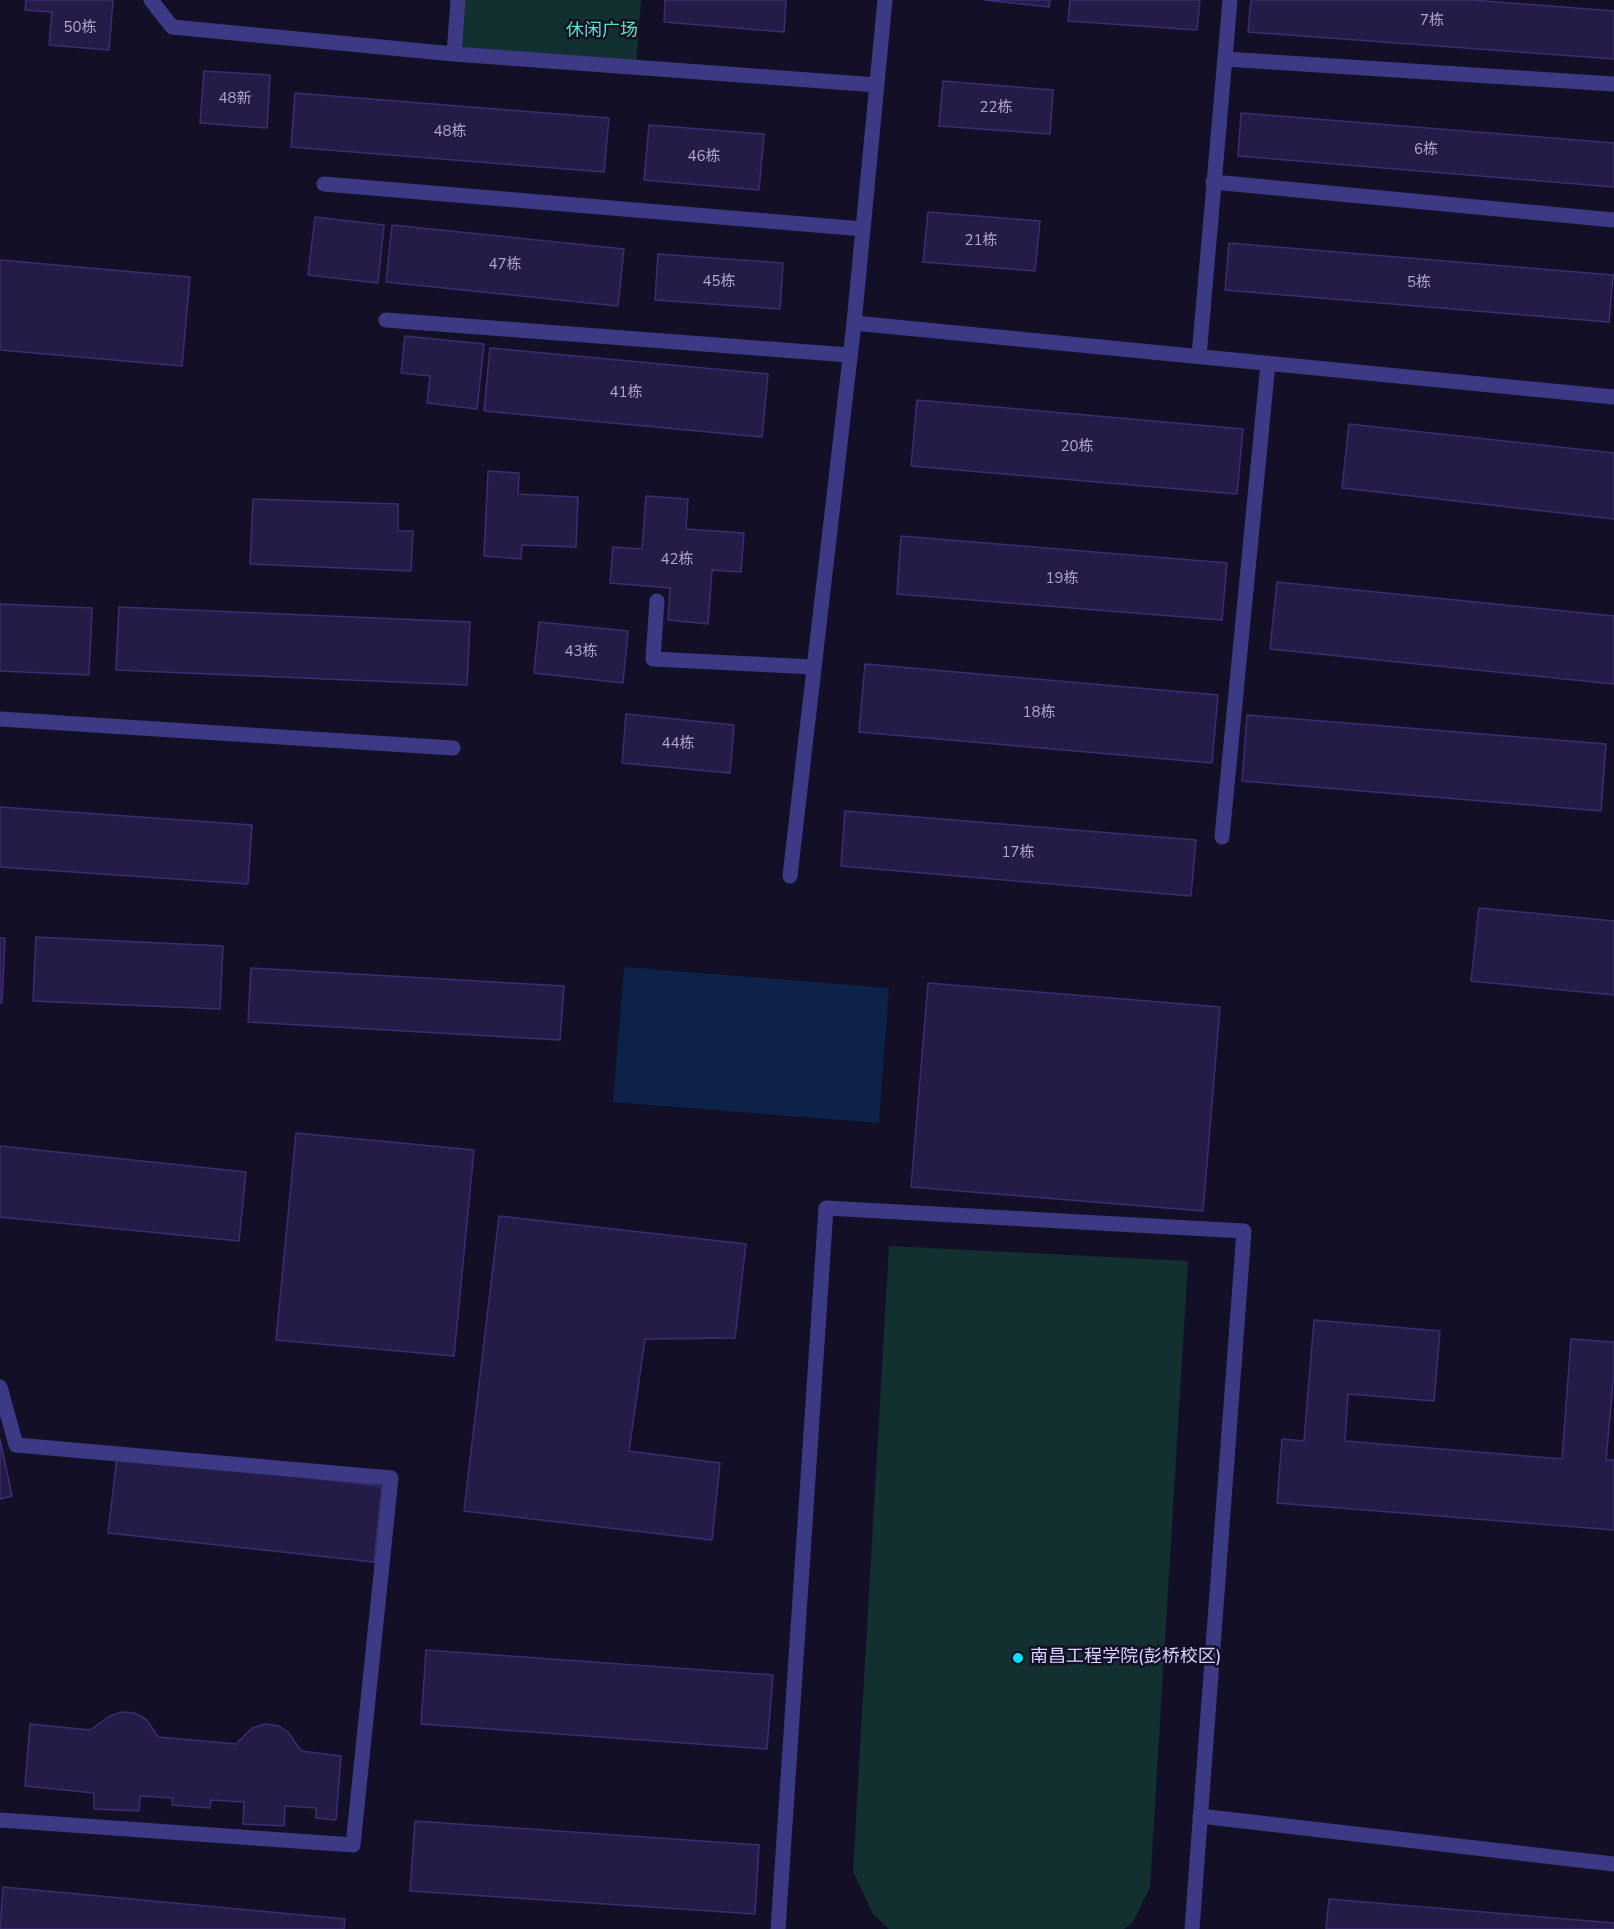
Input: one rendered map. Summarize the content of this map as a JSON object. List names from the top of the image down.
{
  "parks": ["休闲广场"],
  "places": ["南昌工程学院(彭桥校区)"],
  "house_numbers": [
    "7栋",
    "50栋",
    "48新",
    "22栋",
    "48栋",
    "6栋",
    "46栋",
    "21栋",
    "47栋",
    "45栋",
    "5栋",
    "41栋",
    "20栋",
    "42栋",
    "19栋",
    "43栋",
    "18栋",
    "44栋",
    "17栋"
  ]
}
